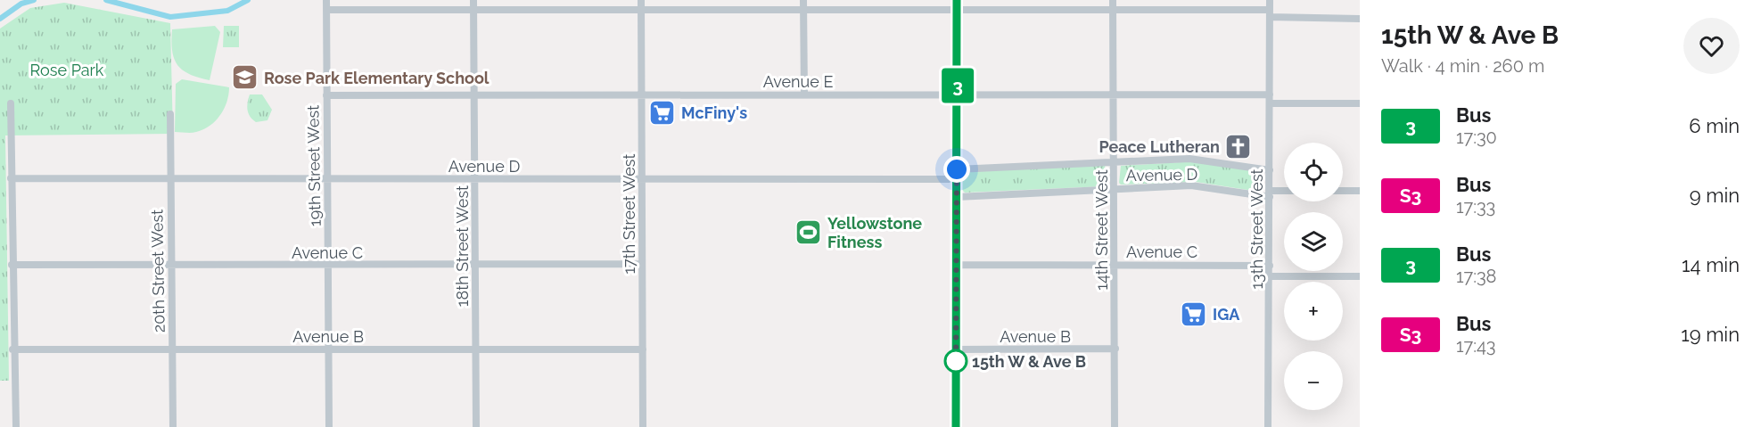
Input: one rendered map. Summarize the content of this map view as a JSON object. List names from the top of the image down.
{
  "streets": {
    "street": [
      "Avenue E",
      "19th Street West",
      "Avenue D",
      "17th Street West",
      "13th Street West",
      "14th Street West",
      "18th Street West",
      "Avenue C",
      "20th Street West",
      "Avenue B"
    ]
  },
  "crossings": [
    ["Avenue E", "19th Street West"],
    ["Avenue E", "17th Street West"],
    ["Avenue E", "13th Street West"],
    ["Avenue E", "14th Street West"],
    ["Avenue E", "18th Street West"],
    ["19th Street West", "Avenue D"],
    ["19th Street West", "Avenue C"],
    ["19th Street West", "Avenue B"],
    ["Avenue D", "17th Street West"],
    ["Avenue D", "13th Street West"],
    ["Avenue D", "14th Street West"],
    ["Avenue D", "18th Street West"],
    ["Avenue D", "20th Street West"],
    ["17th Street West", "Avenue C"],
    ["17th Street West", "Avenue B"],
    ["13th Street West", "Avenue C"],
    ["14th Street West", "Avenue C"],
    ["14th Street West", "Avenue B"],
    ["18th Street West", "Avenue C"],
    ["18th Street West", "Avenue B"],
    ["Avenue C", "20th Street West"],
    ["20th Street West", "Avenue B"]
  ],
  "parks": ["Rose Park"],
  "places": {
    "school or university": ["Rose Park Elementary School"],
    "supermarket": ["McFiny's", "IGA"],
    "church": ["Peace Lutheran"],
    "sports": ["Yellowstone Fitness"],
    "other": ["15th W & Ave B"]
  },
  "lines": ["bus line 3"],
  "page": {
    "on_map": "3",
    "heading": ["15th W & Ave B", "Walk · 4 min · 260 m"],
    "list": [
      {
        "mark": "3",
        "name": "Bus",
        "note": "17:30",
        "value": "6 min"
      },
      {
        "mark": "S3",
        "name": "Bus",
        "note": "17:33",
        "value": "9 min"
      },
      {
        "mark": "3",
        "name": "Bus",
        "note": "17:38",
        "value": "14 min"
      },
      {
        "mark": "S3",
        "name": "Bus",
        "note": "17:43",
        "value": "19 min"
      }
    ],
    "map_buttons": ["+", "−"]
  }
}
